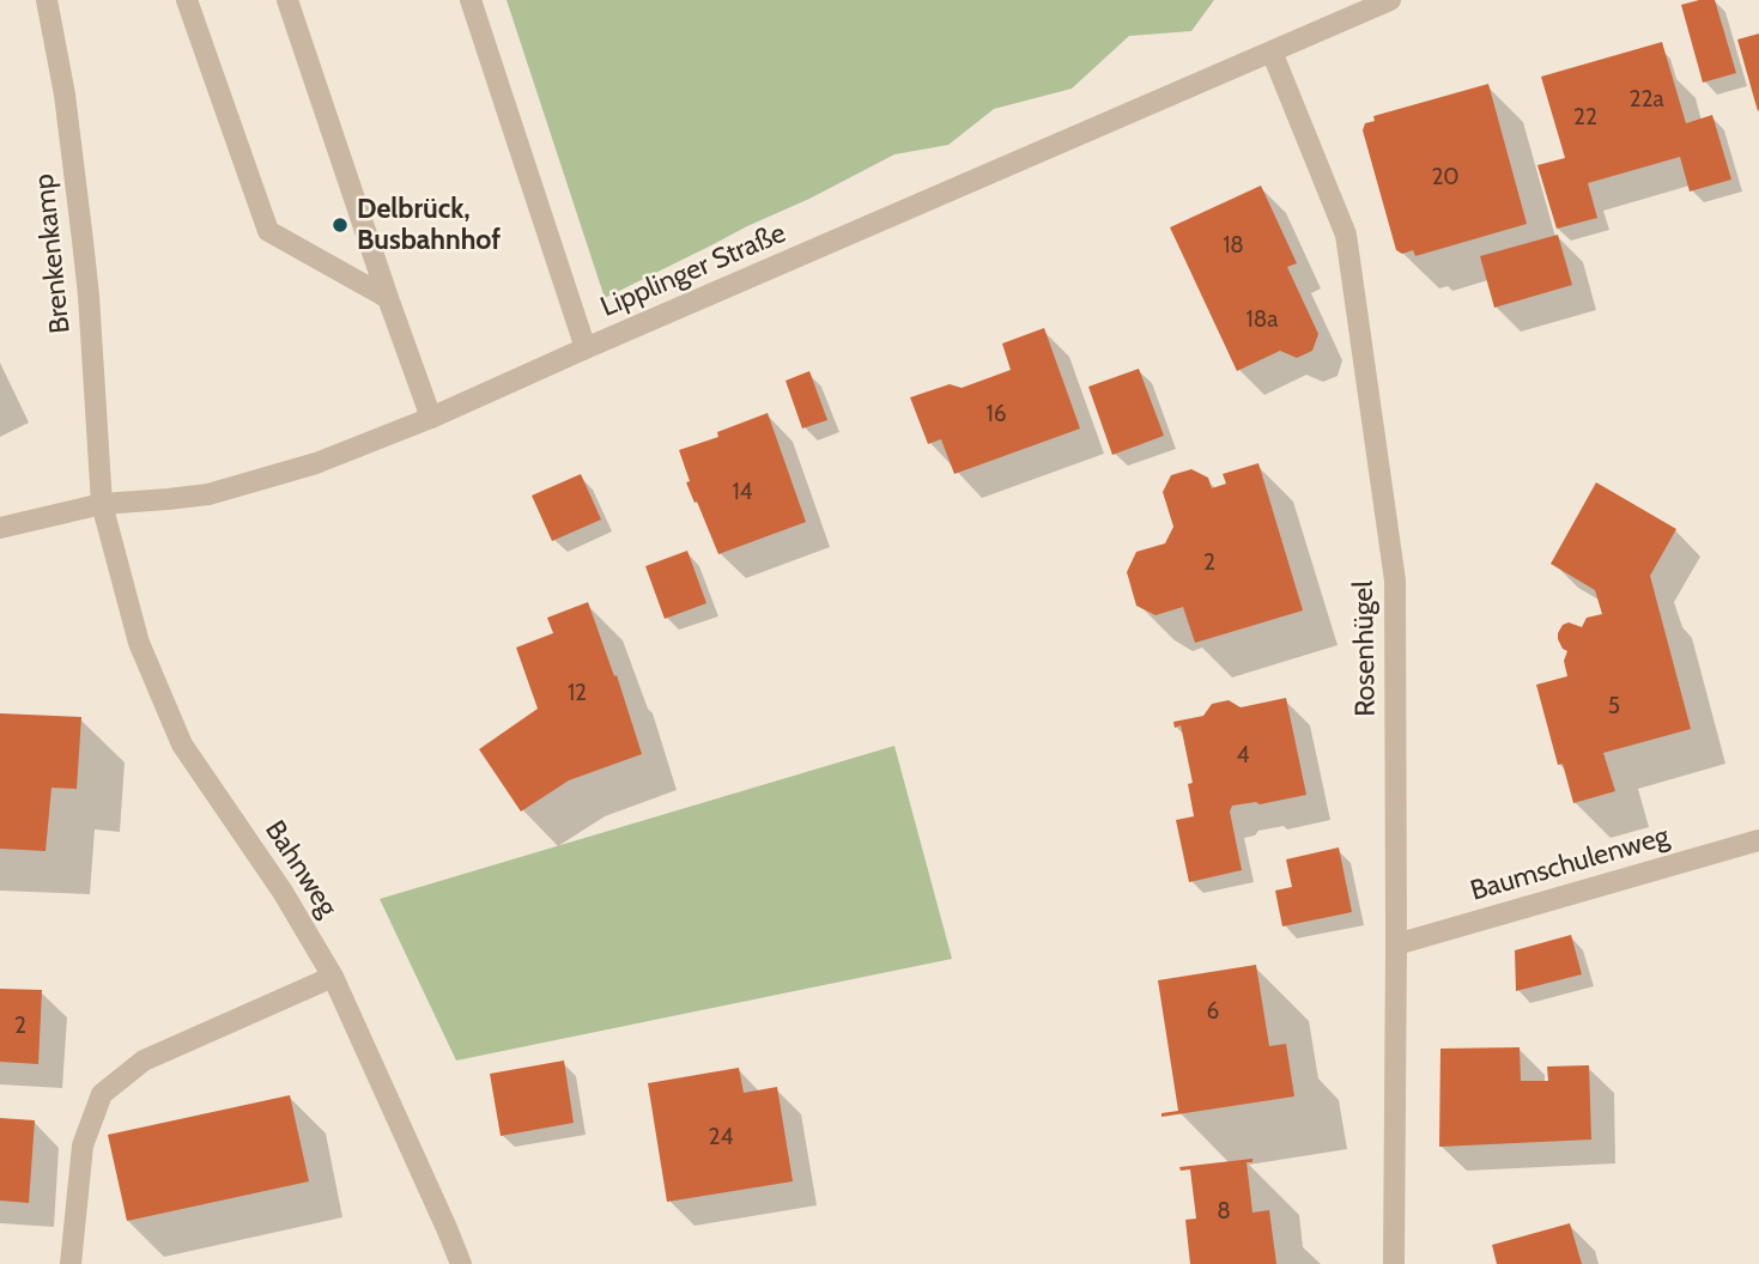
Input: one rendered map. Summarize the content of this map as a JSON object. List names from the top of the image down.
{
  "streets": {
    "street": [
      "Brenkenkamp",
      "Lipplinger Straße",
      "Rosenhügel",
      "Baumschulenweg",
      "Bahnweg"
    ]
  },
  "crossings": [
    ["Brenkenkamp", "Lipplinger Straße"],
    ["Brenkenkamp", "Bahnweg"],
    ["Lipplinger Straße", "Rosenhügel"],
    ["Lipplinger Straße", "Bahnweg"],
    ["Rosenhügel", "Baumschulenweg"]
  ],
  "places": ["Delbrück, Busbahnhof"],
  "house_numbers": [
    "22a",
    "22",
    "20",
    "18",
    "18a",
    "16",
    "14",
    "2",
    "12",
    "5",
    "4",
    "6",
    "2",
    "24",
    "8"
  ]
}
